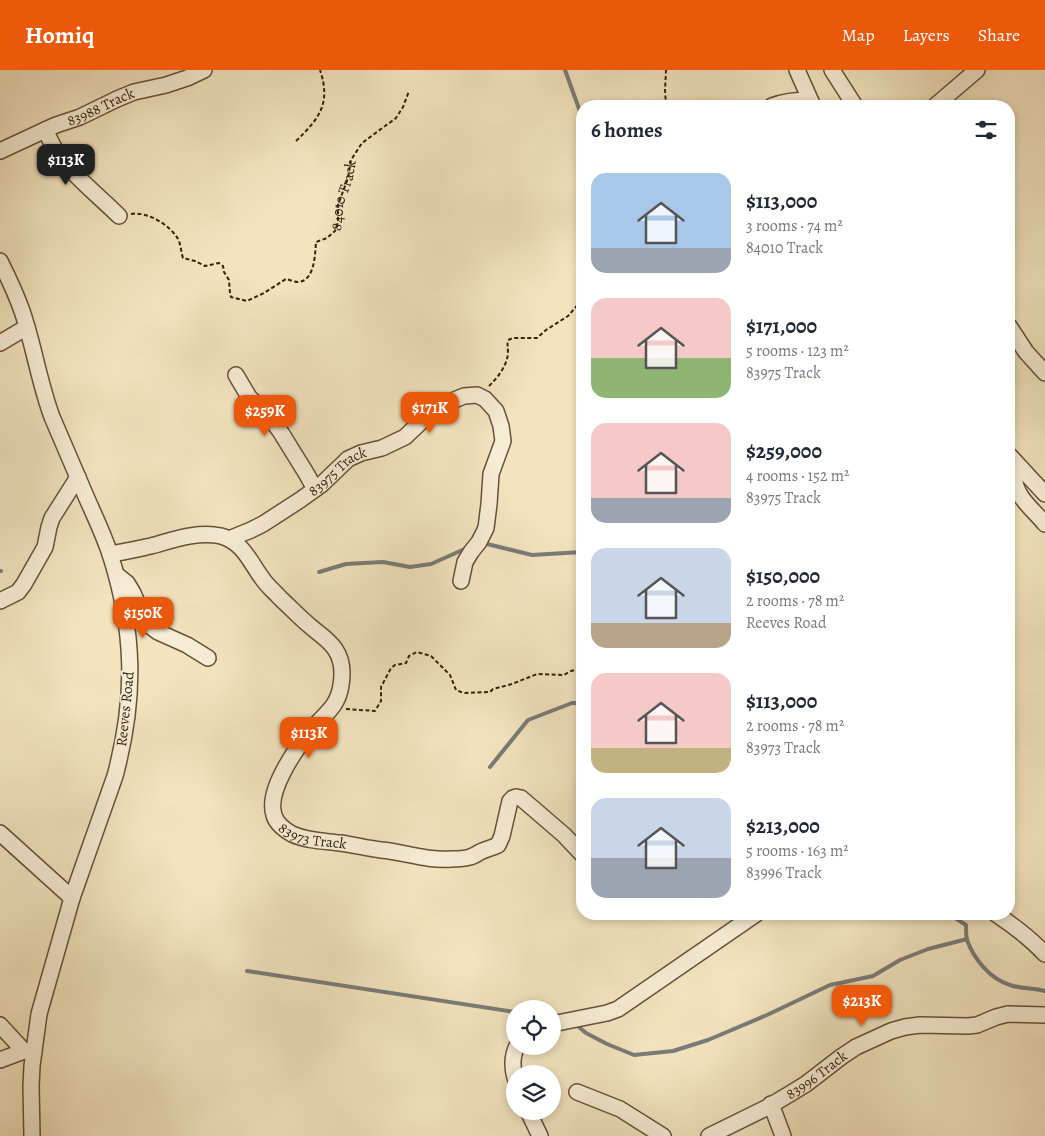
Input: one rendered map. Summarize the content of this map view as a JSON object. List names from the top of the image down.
{
  "streets": {
    "street": [
      "83988 Track",
      "83975 Track",
      "Reeves Road",
      "83973 Track",
      "83996 Track"
    ],
    "path": ["84010 Track"]
  },
  "crossings": [
    ["83975 Track", "83973 Track"]
  ],
  "page": {
    "header": "Homiq",
    "nav": ["Map", "Layers", "Share"],
    "heading": "6 homes",
    "price": [
      "$113K",
      "$171K",
      "$259K",
      "$150K",
      "$113K",
      "$213K"
    ],
    "list": [
      {
        "name": "$113,000",
        "note": "3 rooms · 74 m² · 84010 Track"
      },
      {
        "name": "$171,000",
        "note": "5 rooms · 123 m² · 83975 Track"
      },
      {
        "name": "$259,000",
        "note": "4 rooms · 152 m² · 83975 Track"
      },
      {
        "name": "$150,000",
        "note": "2 rooms · 78 m² · Reeves Road"
      },
      {
        "name": "$113,000",
        "note": "2 rooms · 78 m² · 83973 Track"
      },
      {
        "name": "$213,000",
        "note": "5 rooms · 163 m² · 83996 Track"
      }
    ]
  }
}
